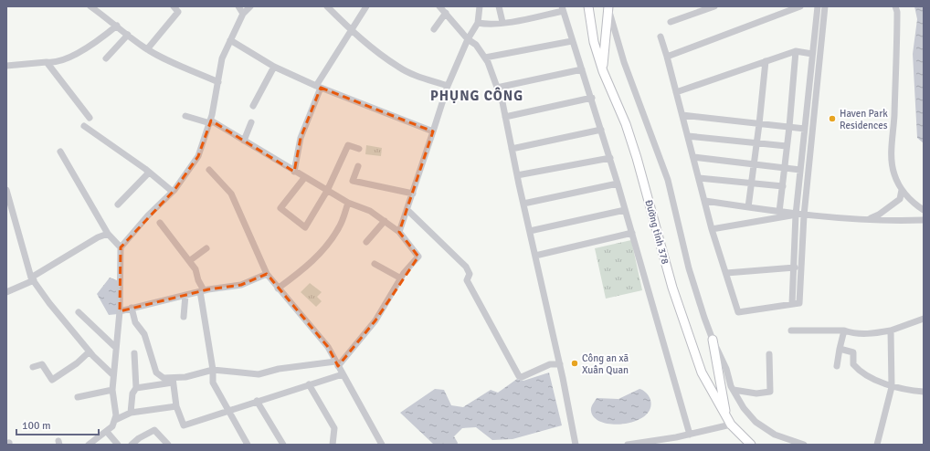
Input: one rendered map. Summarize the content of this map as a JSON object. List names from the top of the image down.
{
  "streets": {
    "main road": ["Đường tỉnh 378"]
  },
  "districts": ["PHỤNG CÔNG"],
  "places": ["Haven Park Residences", "Công an xã Xuân Quan"],
  "scale_bar": "100 m"
}
